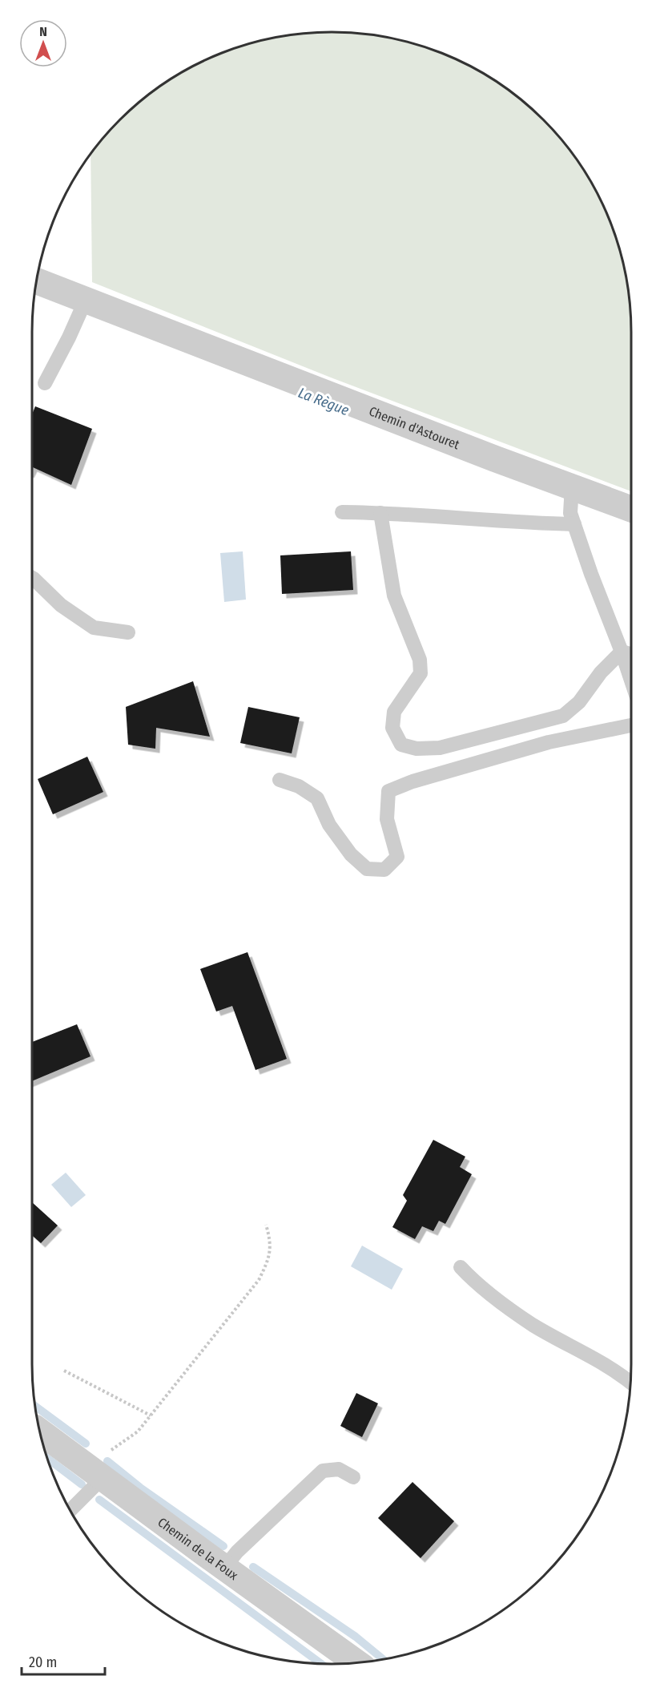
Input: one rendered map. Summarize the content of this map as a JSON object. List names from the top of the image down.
{
  "streets": {
    "street": ["Chemin d'Astouret", "Chemin de la Foux"]
  },
  "water": ["La Règue"],
  "scale_bar": "20 m",
  "north": "top"
}
